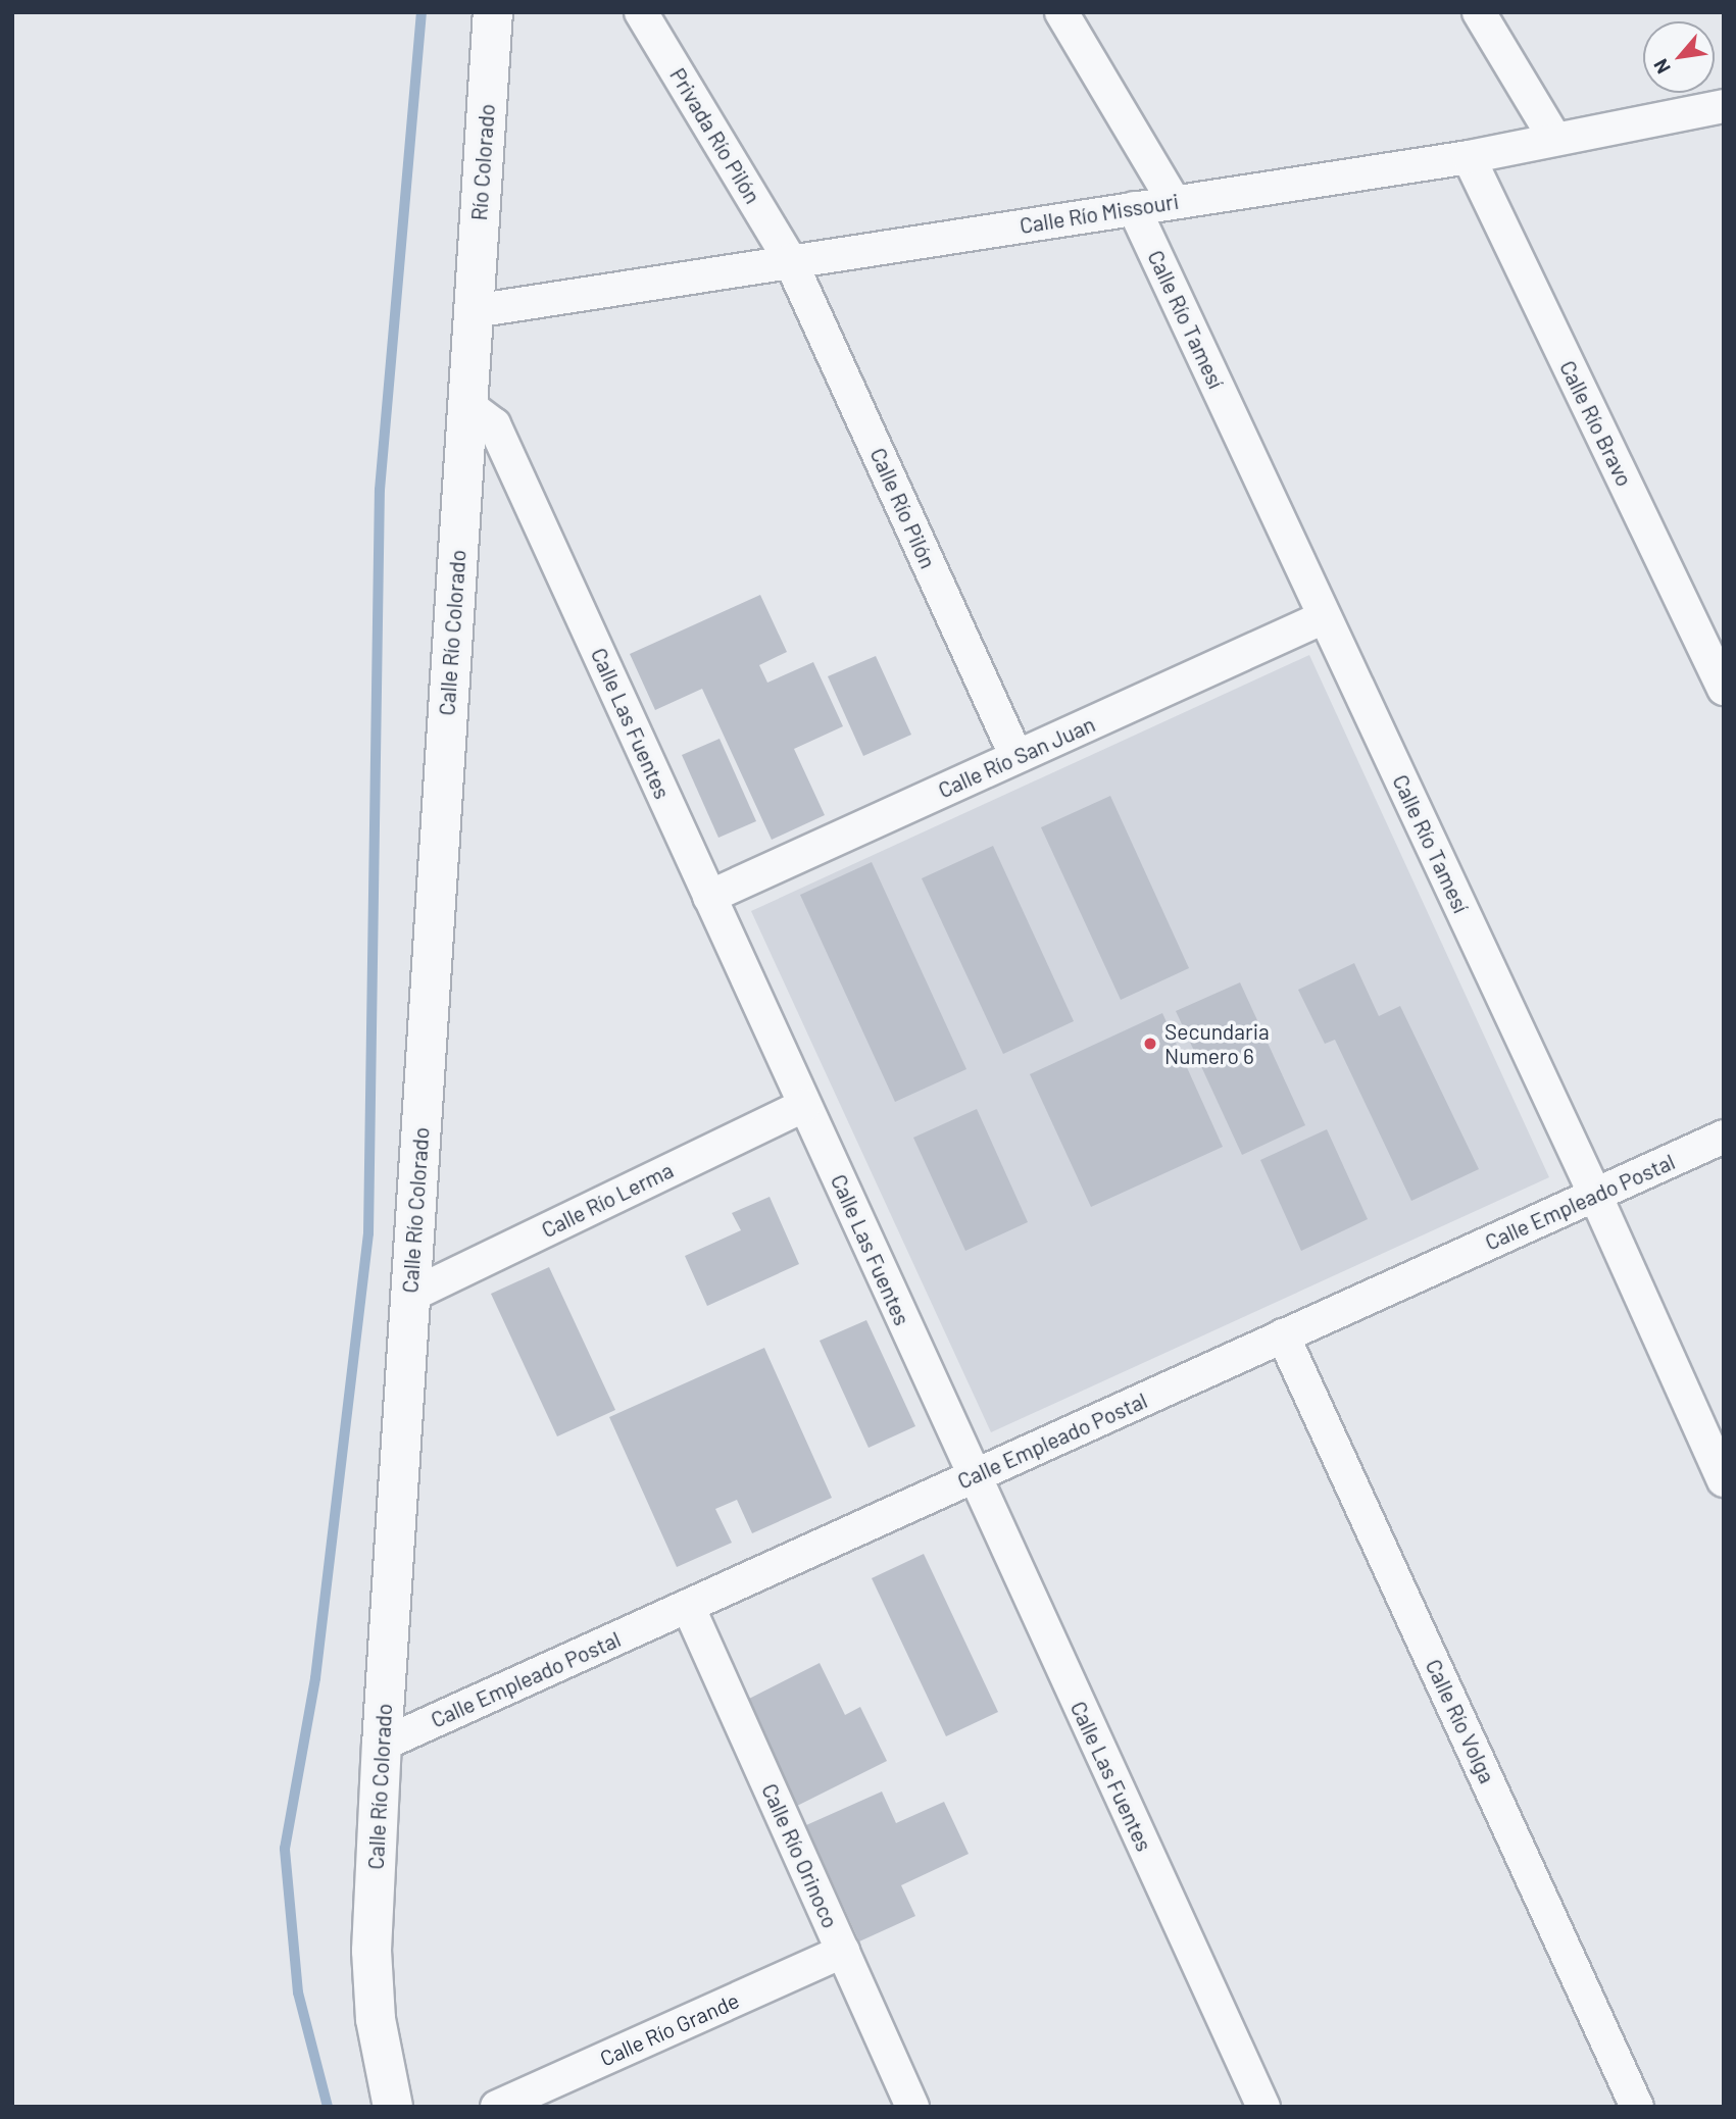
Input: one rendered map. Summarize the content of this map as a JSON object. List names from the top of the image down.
{
  "streets": {
    "street": [
      "Privada Río Pilón",
      "Río Colorado",
      "Calle Río Missouri",
      "Calle Río Tamesí",
      "Calle Río Bravo",
      "Calle Río Pilón",
      "Calle Río Colorado",
      "Calle Las Fuentes",
      "Calle Río San Juan",
      "Calle Río Lerma",
      "Calle Empleado Postal",
      "Calle Río Volga",
      "Calle Río Orinoco",
      "Calle Río Grande"
    ]
  },
  "crossings": [
    ["Privada Río Pilón", "Calle Río Missouri"],
    ["Privada Río Pilón", "Calle Río Pilón"],
    ["Río Colorado", "Calle Río Missouri"],
    ["Río Colorado", "Calle Río Colorado"],
    ["Calle Río Missouri", "Calle Río Tamesí"],
    ["Calle Río Missouri", "Calle Río Bravo"],
    ["Calle Río Missouri", "Calle Río Pilón"],
    ["Calle Río Missouri", "Calle Río Colorado"],
    ["Calle Río Tamesí", "Calle Río San Juan"],
    ["Calle Río Tamesí", "Calle Empleado Postal"],
    ["Calle Río Pilón", "Calle Río San Juan"],
    ["Calle Río Colorado", "Calle Las Fuentes"],
    ["Calle Río Colorado", "Calle Río Lerma"],
    ["Calle Río Colorado", "Calle Empleado Postal"],
    ["Calle Las Fuentes", "Calle Río San Juan"],
    ["Calle Las Fuentes", "Calle Río Lerma"],
    ["Calle Las Fuentes", "Calle Empleado Postal"],
    ["Calle Empleado Postal", "Calle Río Volga"],
    ["Calle Empleado Postal", "Calle Río Orinoco"],
    ["Calle Río Orinoco", "Calle Río Grande"]
  ],
  "places": ["Secundaria Numero 6"],
  "north": "bottom left"
}
